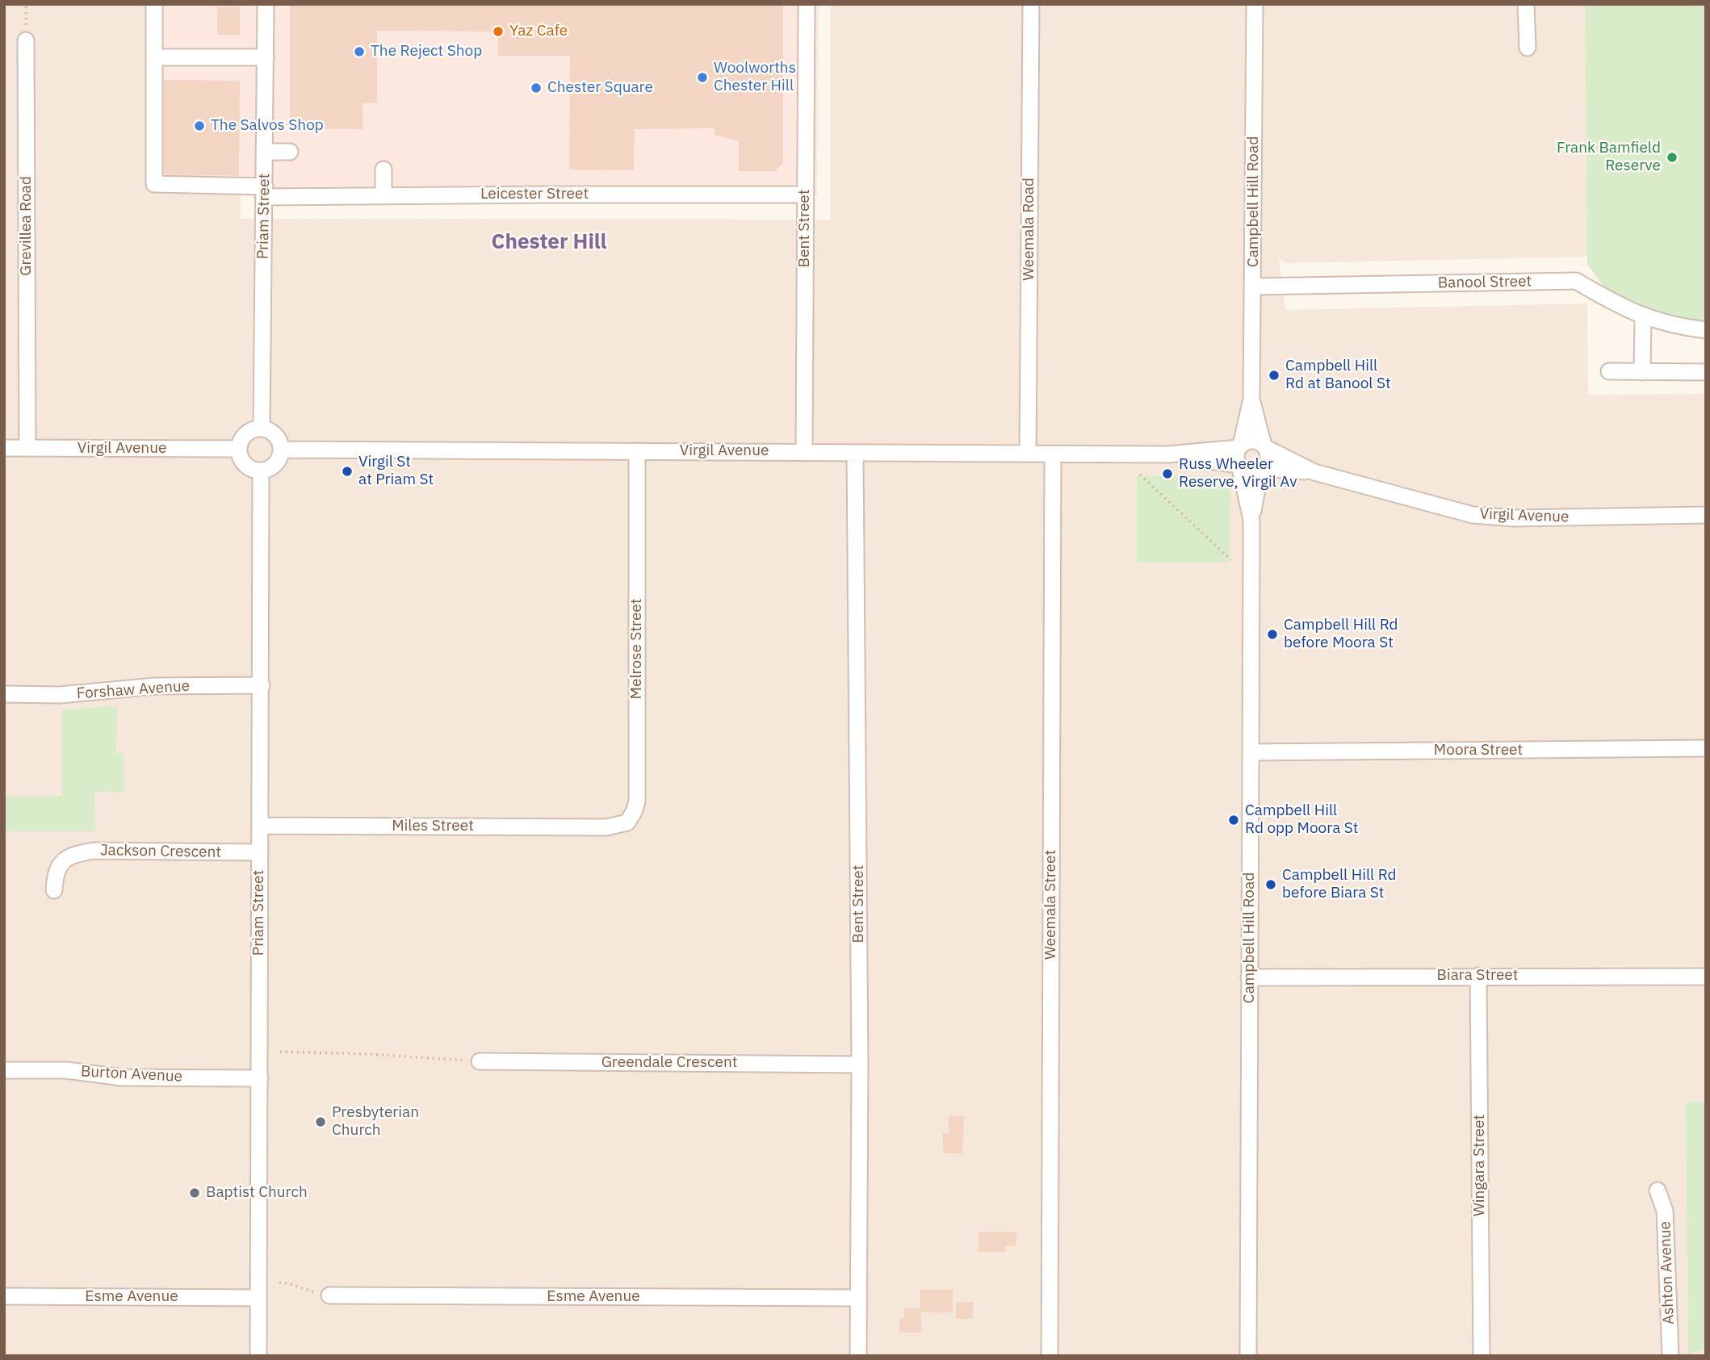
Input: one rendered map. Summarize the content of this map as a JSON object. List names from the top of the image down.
{
  "streets": {
    "street": [
      "Leicester Street",
      "Campbell Hill Road",
      "Priam Street",
      "Grevillea Road",
      "Bent Street",
      "Weemala Road",
      "Banool Street",
      "Virgil Avenue",
      "Melrose Street",
      "Forshaw Avenue",
      "Moora Street",
      "Miles Street",
      "Jackson Crescent",
      "Weemala Street",
      "Biara Street",
      "Greendale Crescent",
      "Burton Avenue",
      "Wingara Street",
      "Ashton Avenue",
      "Esme Avenue"
    ]
  },
  "crossings": [
    ["Leicester Street", "Priam Street"],
    ["Leicester Street", "Bent Street"],
    ["Campbell Hill Road", "Banool Street"],
    ["Campbell Hill Road", "Virgil Avenue"],
    ["Campbell Hill Road", "Moora Street"],
    ["Campbell Hill Road", "Biara Street"],
    ["Priam Street", "Virgil Avenue"],
    ["Priam Street", "Forshaw Avenue"],
    ["Priam Street", "Miles Street"],
    ["Priam Street", "Jackson Crescent"],
    ["Priam Street", "Burton Avenue"],
    ["Priam Street", "Esme Avenue"],
    ["Grevillea Road", "Virgil Avenue"],
    ["Bent Street", "Virgil Avenue"],
    ["Bent Street", "Greendale Crescent"],
    ["Bent Street", "Esme Avenue"],
    ["Weemala Road", "Virgil Avenue"],
    ["Virgil Avenue", "Melrose Street"],
    ["Virgil Avenue", "Weemala Street"],
    ["Melrose Street", "Miles Street"],
    ["Biara Street", "Wingara Street"]
  ],
  "districts": ["Chester Hill"],
  "places": [
    "Yaz Cafe",
    "The Reject Shop",
    "Woolworths Chester Hill",
    "Chester Square",
    "The Salvos Shop",
    "Frank Bamfield Reserve",
    "Campbell Hill Rd at Banool St",
    "Virgil St at Priam St",
    "Russ Wheeler Reserve, Virgil Av",
    "Campbell Hill Rd before Moora St",
    "Campbell Hill Rd opp Moora St",
    "Campbell Hill Rd before Biara St",
    "Presbyterian Church",
    "Baptist Church"
  ]
}
